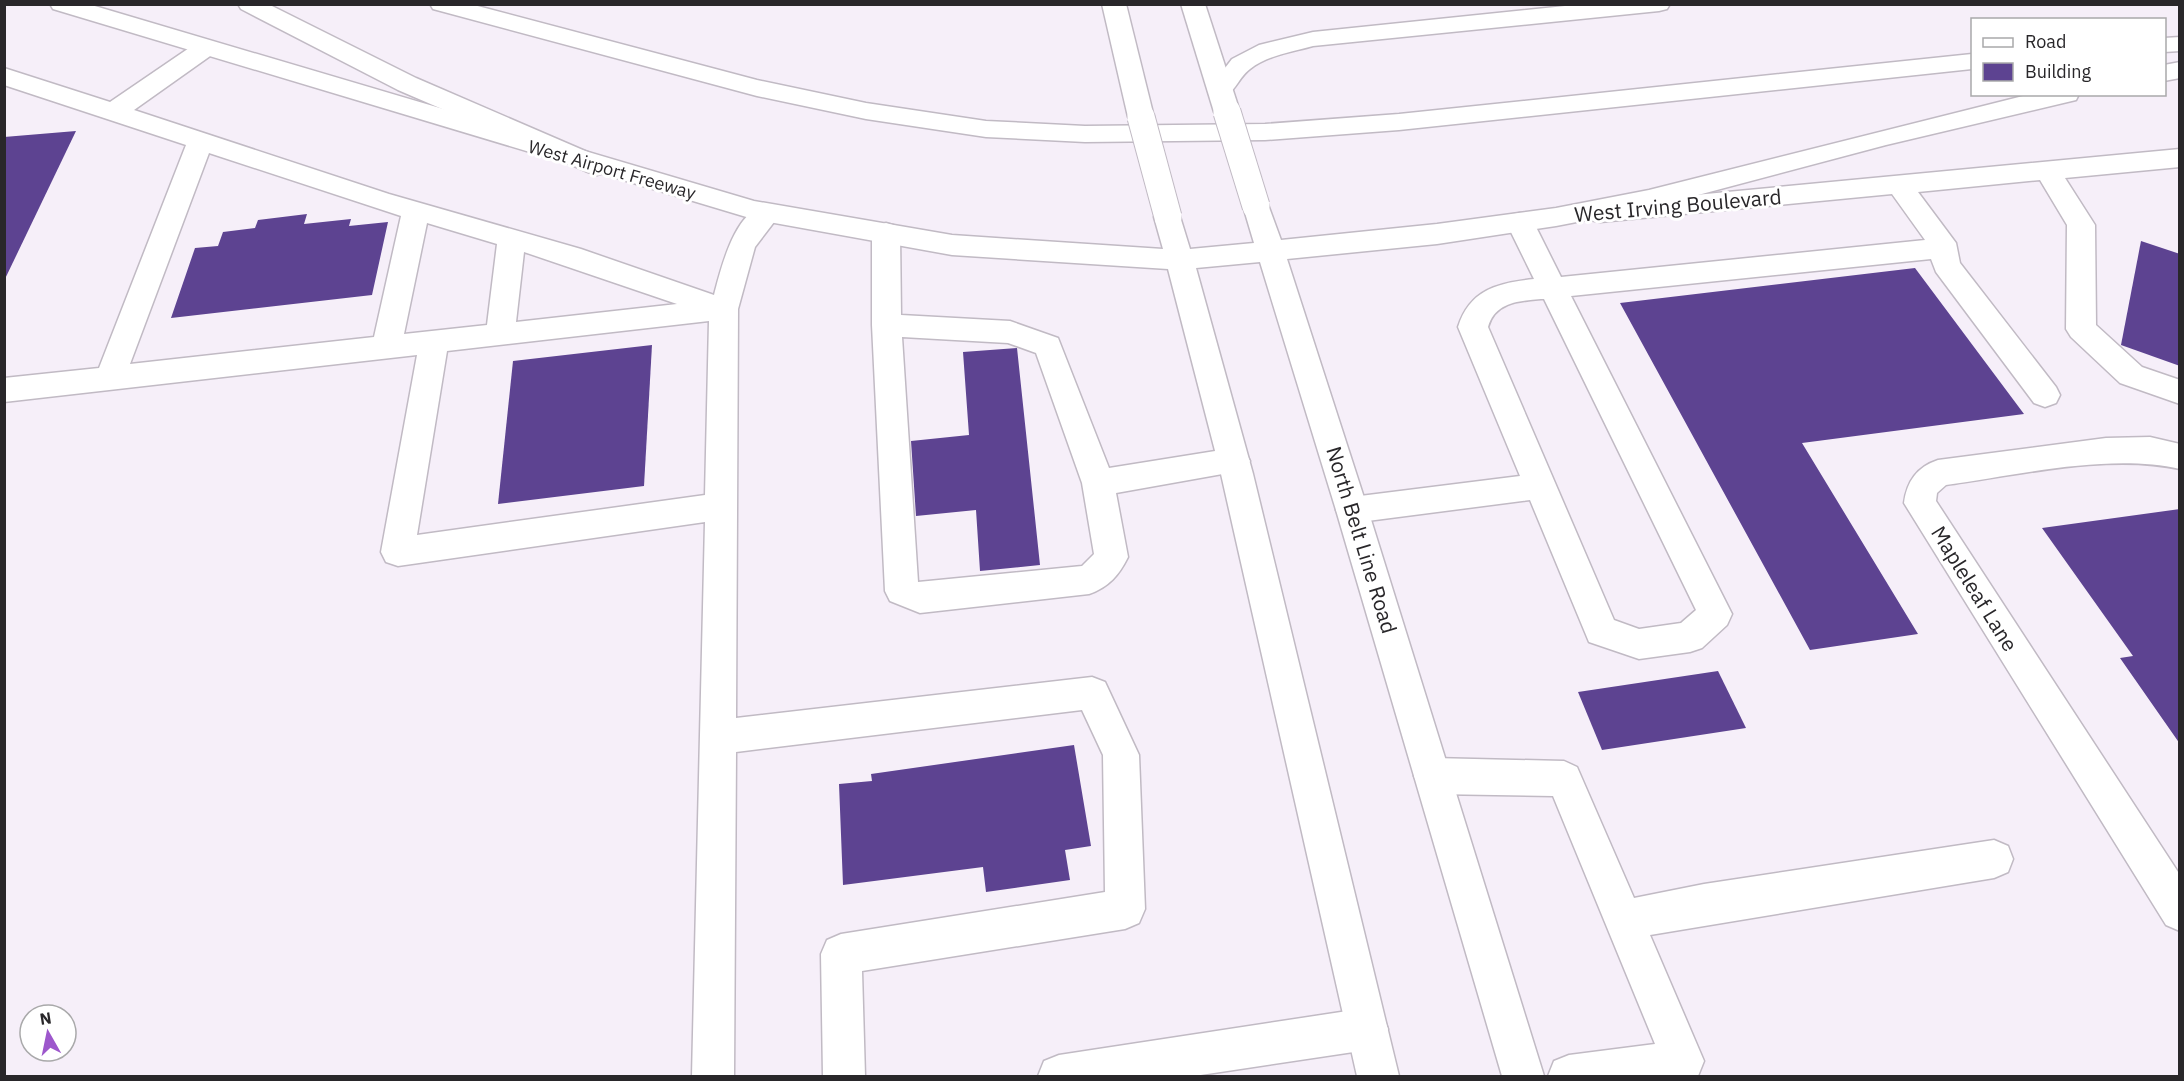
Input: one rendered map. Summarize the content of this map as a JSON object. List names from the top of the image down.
{
  "streets": {
    "main road": [
      "West Airport Freeway",
      "West Irving Boulevard",
      "North Belt Line Road",
      "Mapleleaf Lane"
    ]
  },
  "crossings": [
    ["West Airport Freeway", "West Irving Boulevard"],
    ["West Irving Boulevard", "North Belt Line Road"]
  ],
  "legend": ["Road", "Building"],
  "north": "top"
}
